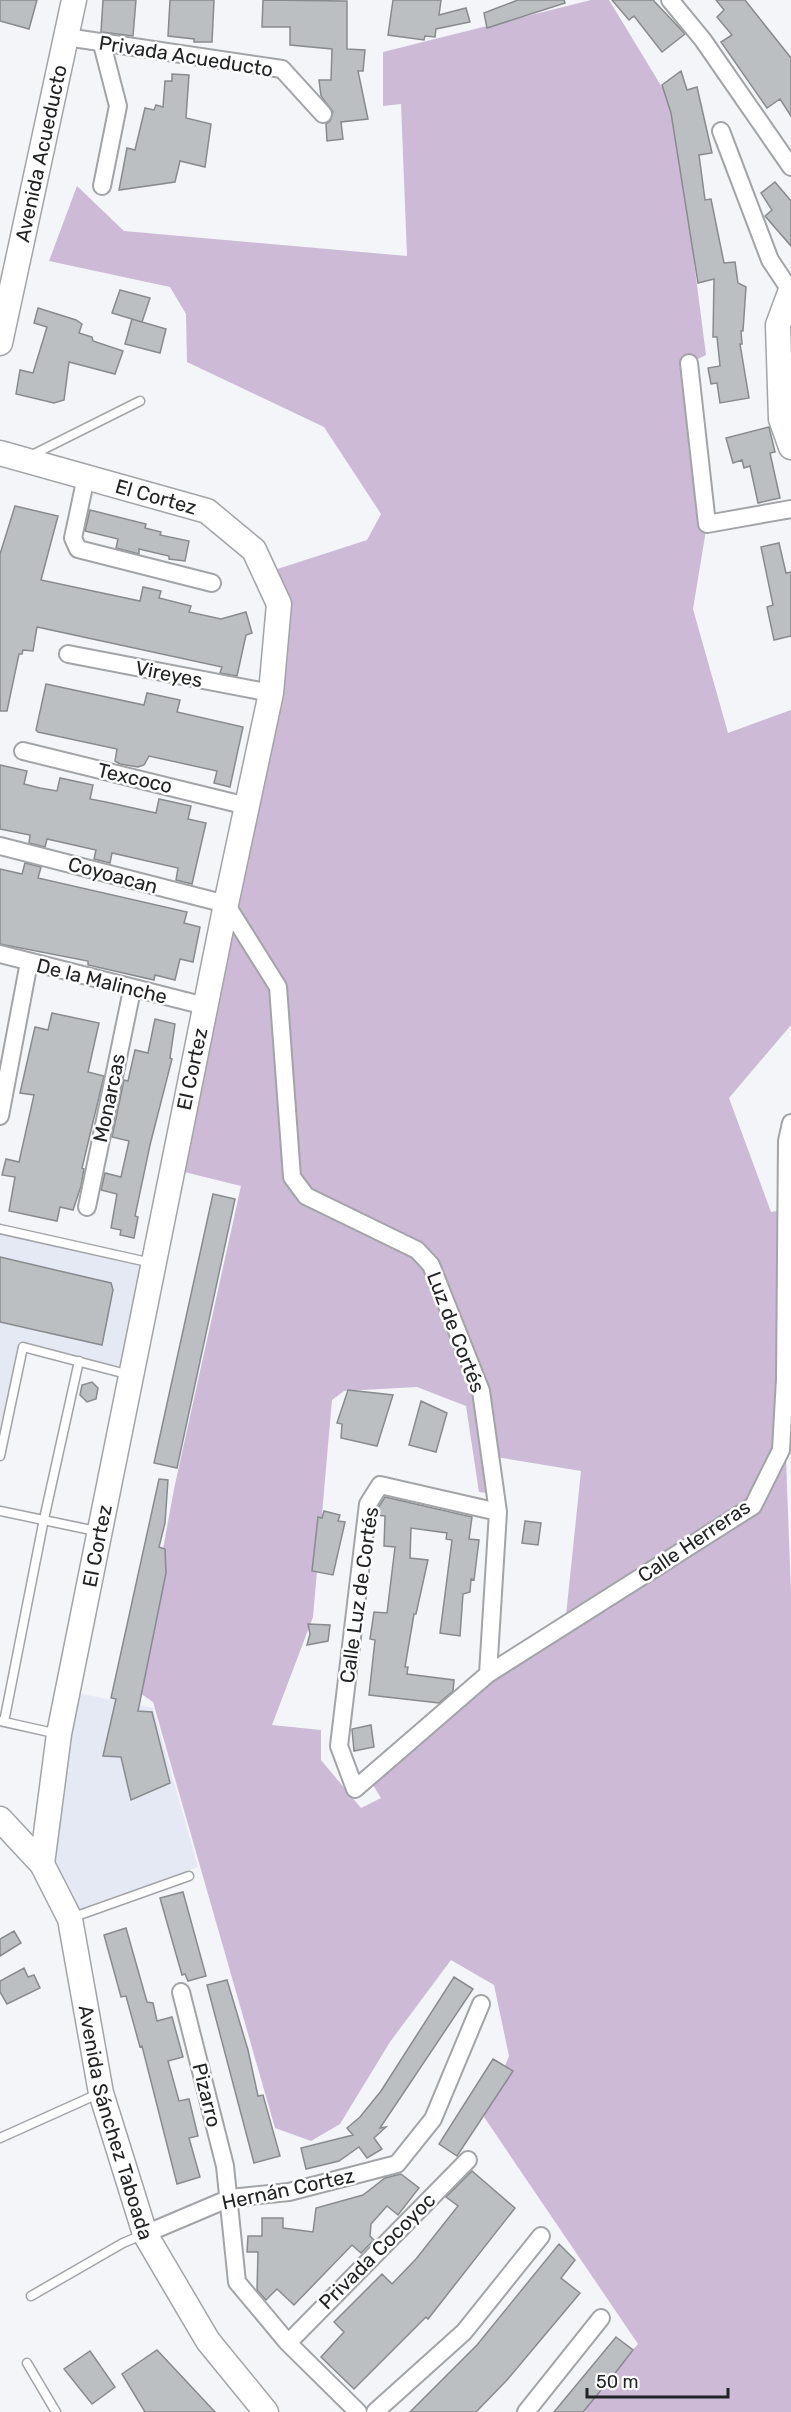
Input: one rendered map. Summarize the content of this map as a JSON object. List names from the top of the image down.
{
  "streets": {
    "street": [
      "Privada Acueducto",
      "Avenida Acueducto",
      "El Cortez",
      "Vireyes",
      "Texcoco",
      "Coyoacan",
      "De la Malinche",
      "Monarcas",
      "Luz de Cortés",
      "Calle Herreras",
      "Calle Luz de Cortés",
      "Pizarro",
      "Avenida Sánchez Taboada",
      "Hernán Cortez",
      "Privada Cocoyoc"
    ]
  },
  "crossings": [
    ["Privada Acueducto", "Avenida Acueducto"],
    ["El Cortez", "Vireyes"],
    ["El Cortez", "Texcoco"],
    ["El Cortez", "Coyoacan"],
    ["El Cortez", "De la Malinche"],
    ["El Cortez", "Luz de Cortés"],
    ["El Cortez", "Avenida Sánchez Taboada"],
    ["Coyoacan", "Luz de Cortés"],
    ["De la Malinche", "Monarcas"],
    ["Luz de Cortés", "Calle Herreras"],
    ["Luz de Cortés", "Calle Luz de Cortés"],
    ["Calle Herreras", "Calle Luz de Cortés"],
    ["Pizarro", "Hernán Cortez"],
    ["Pizarro", "Privada Cocoyoc"],
    ["Avenida Sánchez Taboada", "Hernán Cortez"]
  ],
  "scale_bar": "50 m"
}
